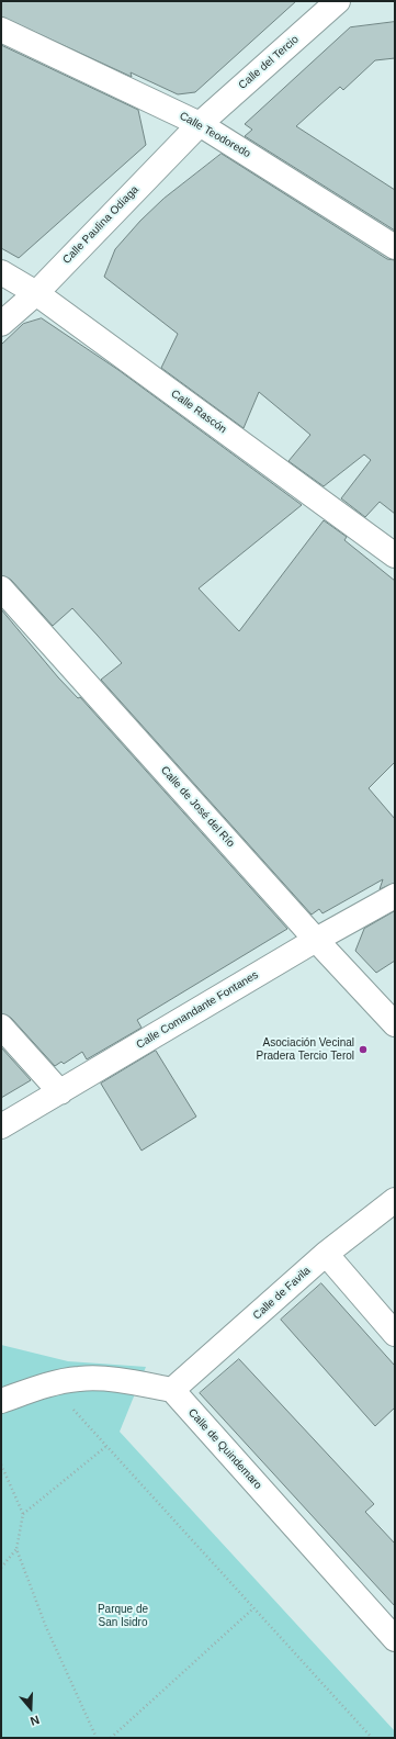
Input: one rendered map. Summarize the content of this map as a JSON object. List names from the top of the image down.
{
  "streets": {
    "street": [
      "Calle del Tercio",
      "Calle Teodoredo",
      "Calle Paulina Odiaga",
      "Calle Rascón",
      "Calle de José del Río",
      "Calle Comandante Fontanes",
      "Calle de Favila",
      "Calle de Quindemaro"
    ]
  },
  "crossings": [
    ["Calle del Tercio", "Calle Teodoredo"],
    ["Calle del Tercio", "Calle Paulina Odiaga"],
    ["Calle Teodoredo", "Calle Paulina Odiaga"],
    ["Calle Paulina Odiaga", "Calle Rascón"],
    ["Calle de José del Río", "Calle Comandante Fontanes"],
    ["Calle de Favila", "Calle de Quindemaro"]
  ],
  "parks": ["Parque de San Isidro"],
  "places": ["Asociación Vecinal Pradera Tercio Terol"],
  "north": "bottom"
}
